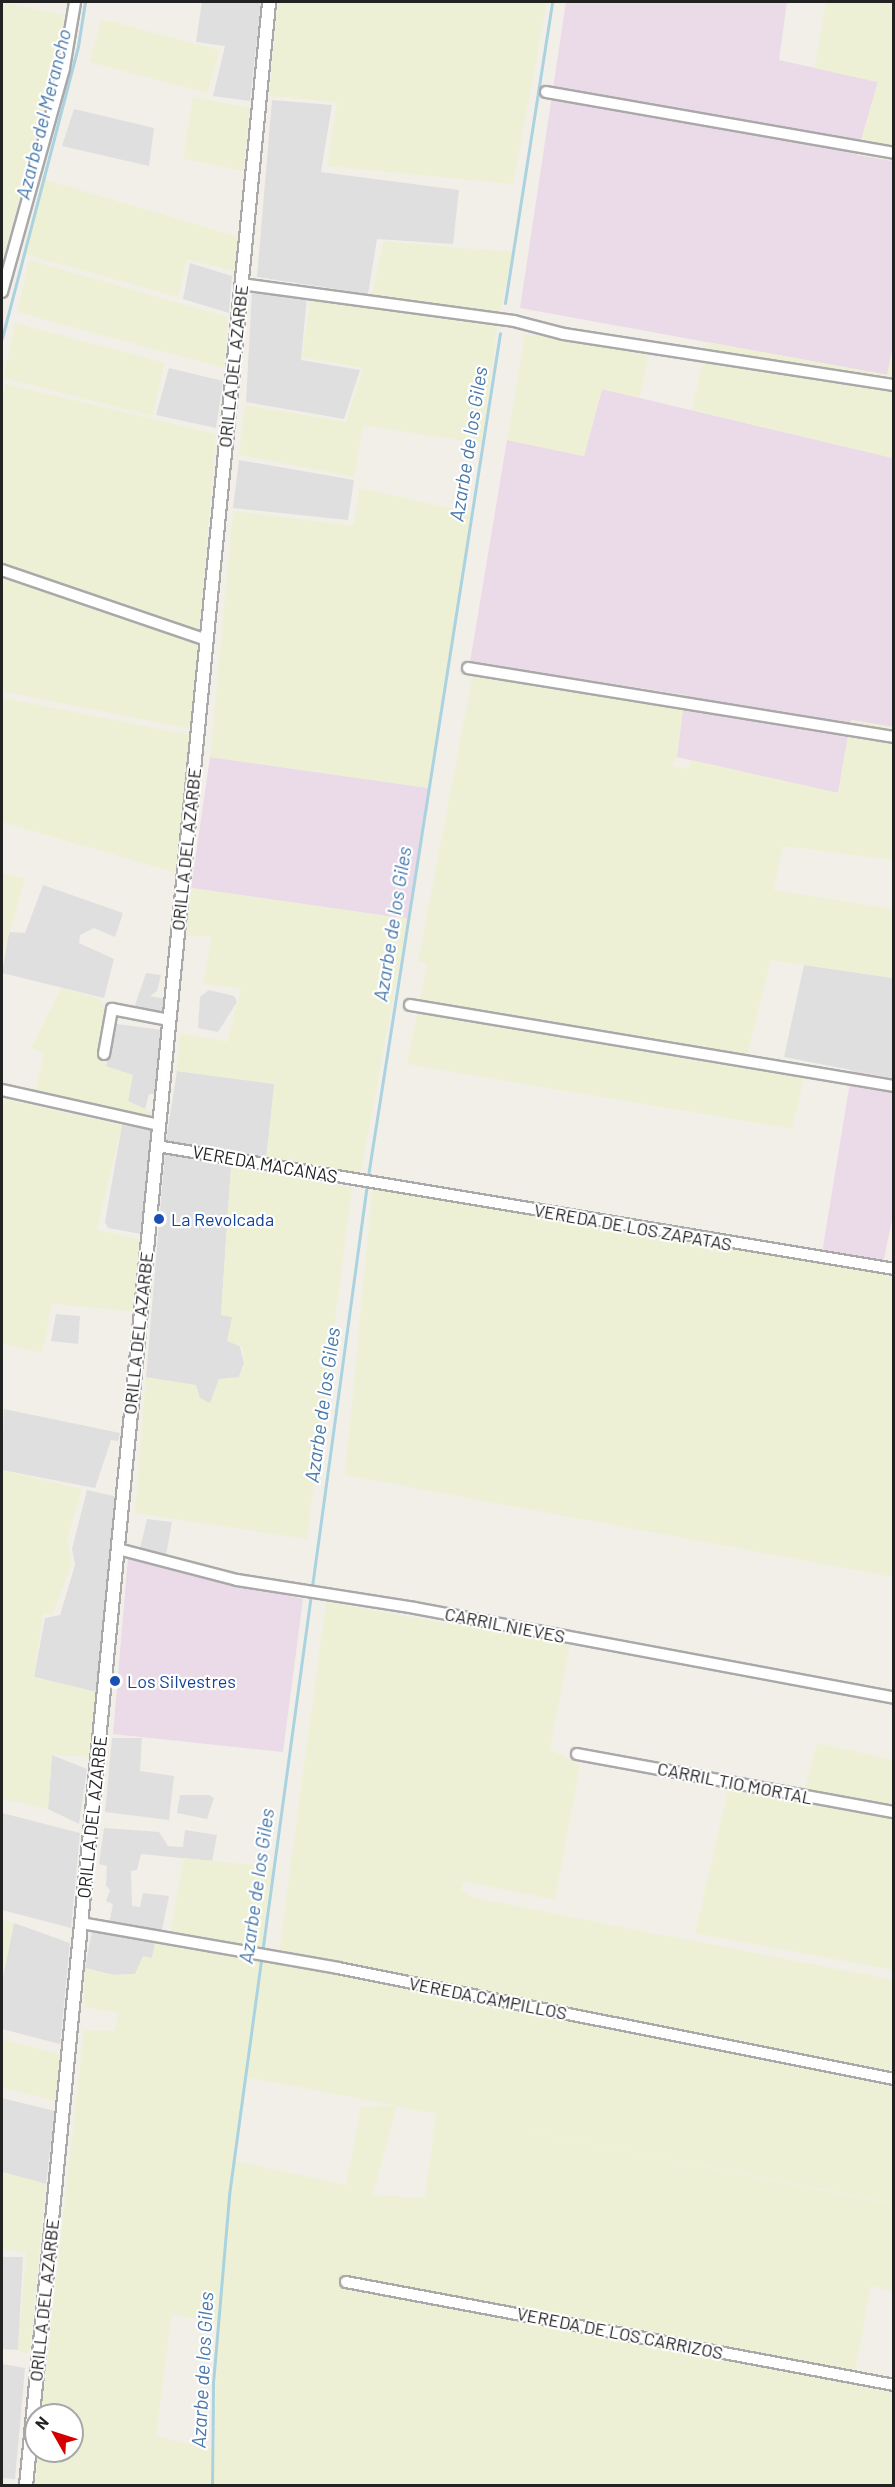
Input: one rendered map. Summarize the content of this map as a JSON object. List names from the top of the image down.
{
  "streets": {
    "street": [
      "ORILLA DEL AZARBE",
      "VEREDA MACANAS",
      "VEREDA DE LOS ZAPATAS",
      "CARRIL NIEVES",
      "CARRIL TIO MORTAL",
      "VEREDA CAMPILLOS",
      "VEREDA DE LOS CARRIZOS"
    ]
  },
  "crossings": [
    ["ORILLA DEL AZARBE", "VEREDA MACANAS"],
    ["ORILLA DEL AZARBE", "CARRIL NIEVES"],
    ["ORILLA DEL AZARBE", "VEREDA CAMPILLOS"],
    ["VEREDA MACANAS", "VEREDA DE LOS ZAPATAS"]
  ],
  "water": ["Azarbe del Merancho", "Azarbe de los Giles"],
  "places": ["La Revolcada", "Los Silvestres"],
  "north": "top left"
}
